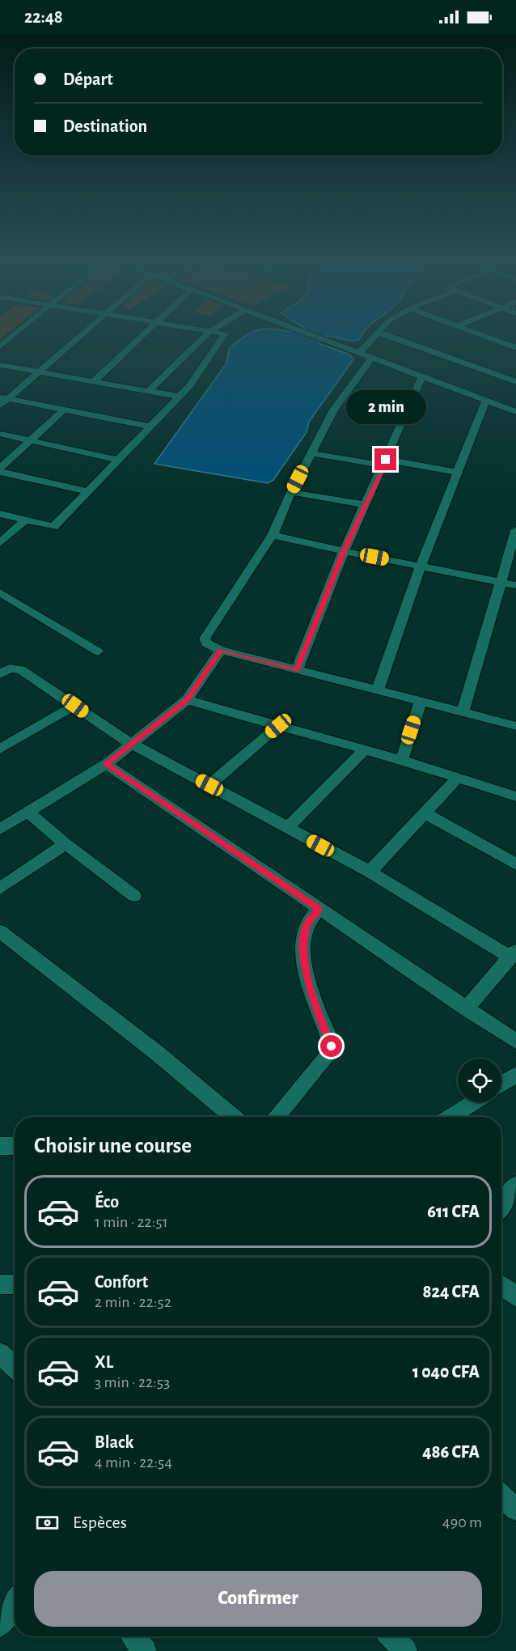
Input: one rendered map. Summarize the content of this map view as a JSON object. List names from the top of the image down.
{
  "page": {
    "status": "22:48",
    "banner": ["Départ", "Destination"],
    "bubble": "2 min",
    "heading": "Choisir une course",
    "list": [
      {
        "name": "Éco",
        "note": "1 min · 22:51",
        "value": "611 CFA"
      },
      {
        "name": "Confort",
        "note": "2 min · 22:52",
        "value": "824 CFA"
      },
      {
        "name": "XL",
        "note": "3 min · 22:53",
        "value": "1 040 CFA"
      },
      {
        "name": "Black",
        "note": "4 min · 22:54",
        "value": "486 CFA"
      }
    ],
    "pay": ["Espèces", "490 m"],
    "buttons": "Confirmer"
  }
}
